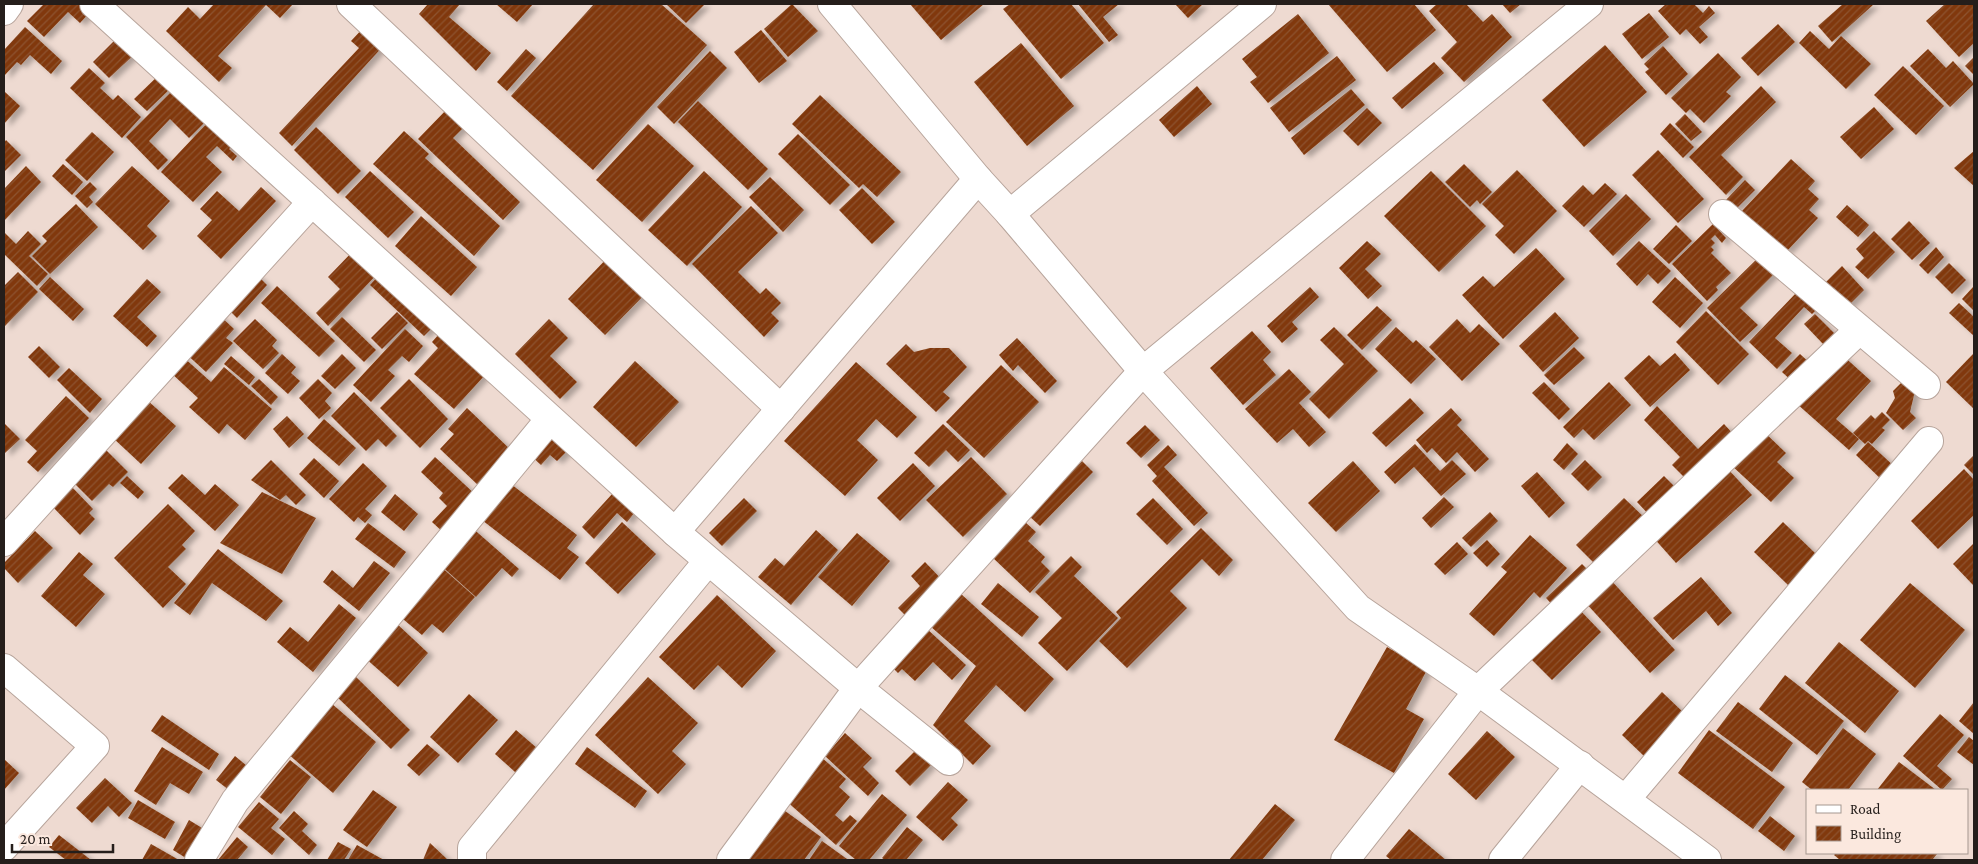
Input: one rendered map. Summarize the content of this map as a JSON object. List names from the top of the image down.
{
  "legend": ["Road", "Building"],
  "scale_bar": "20 m"
}
